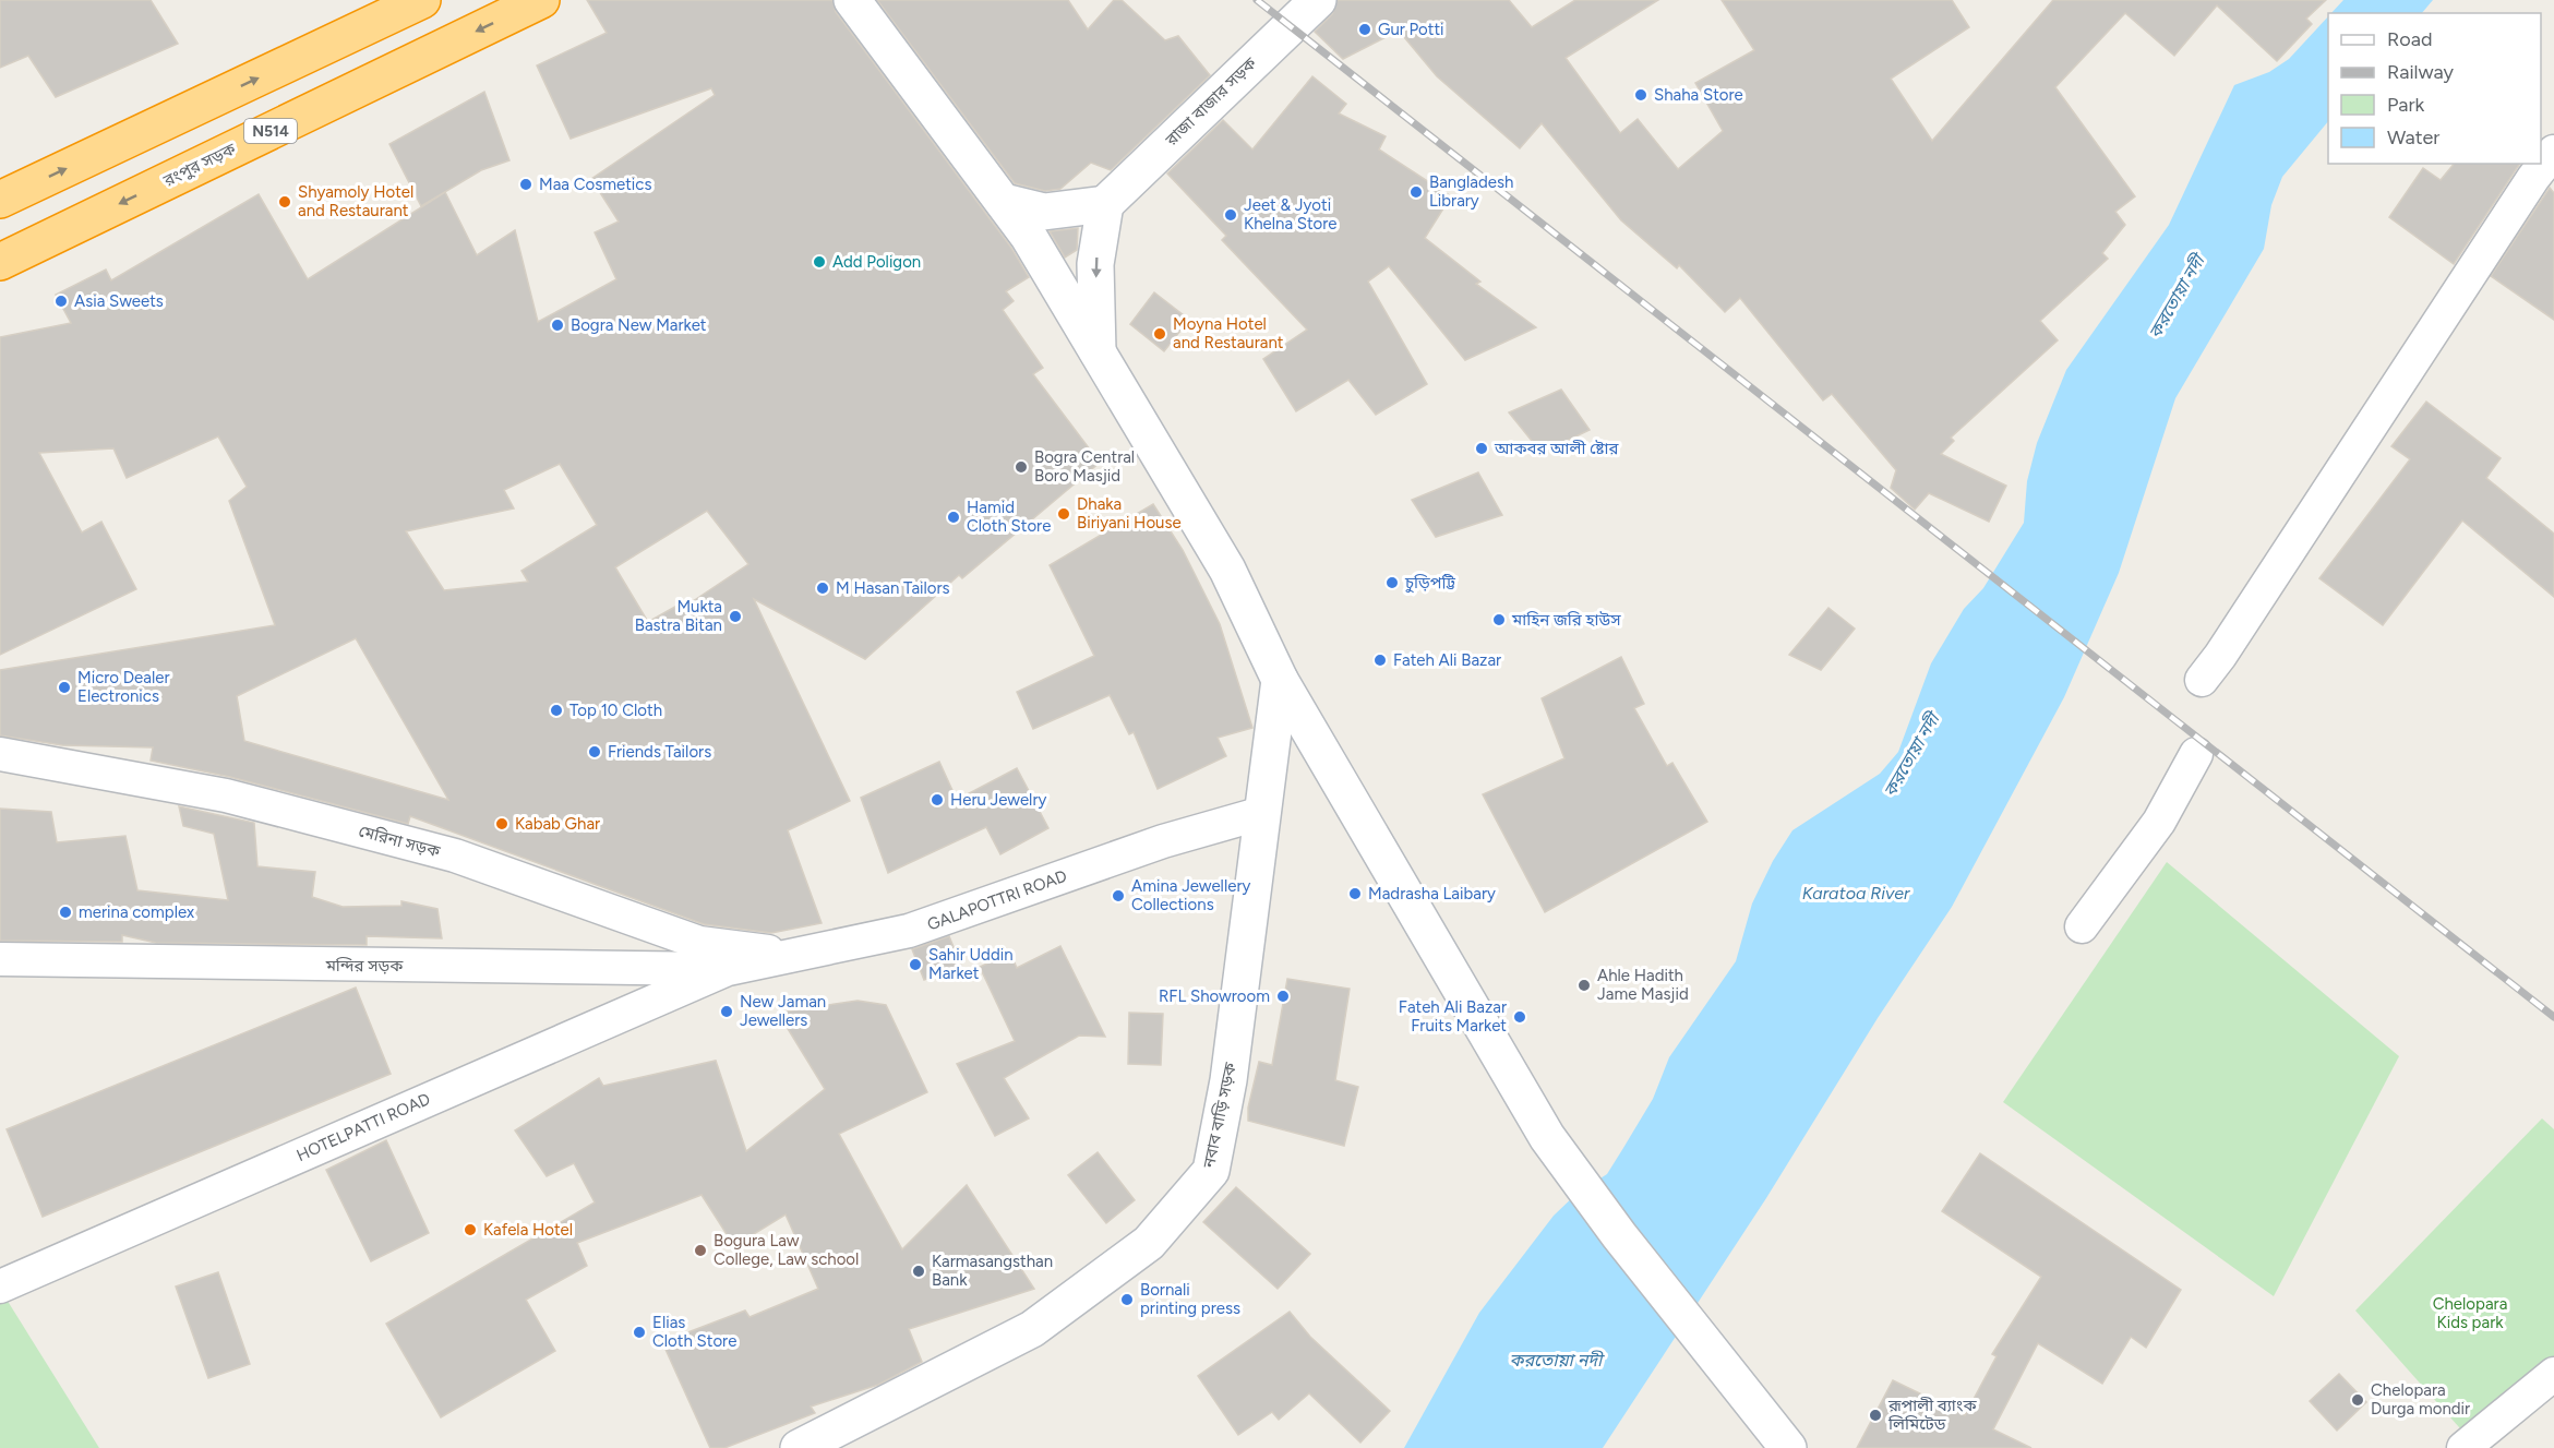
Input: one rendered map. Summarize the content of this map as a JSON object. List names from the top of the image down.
{
  "streets": {
    "highway": ["N514", "রংপুর সড়ক"],
    "main road": ["রাজা বাজার সড়ক", "নবাব বাড়ি সড়ক"],
    "street": [
      "মেরিনা সড়ক",
      "GALAPOTTRI ROAD",
      "মন্দির সড়ক",
      "HOTELPATTI ROAD"
    ]
  },
  "crossings": [
    ["মেরিনা সড়ক", "GALAPOTTRI ROAD"],
    ["GALAPOTTRI ROAD", "মন্দির সড়ক"],
    ["GALAPOTTRI ROAD", "নবাব বাড়ি সড়ক"],
    ["GALAPOTTRI ROAD", "HOTELPATTI ROAD"],
    ["মন্দির সড়ক", "HOTELPATTI ROAD"]
  ],
  "water": ["করতোয়া নদী", "Karatoa River"],
  "parks": ["Chelopara Kids park"],
  "places": [
    "Gur Potti",
    "Shaha Store",
    "Maa Cosmetics",
    "Bangladesh Library",
    "Shyamoly Hotel and Restaurant",
    "Jeet & Jyoti Khelna Store",
    "Add Poligon",
    "Asia Sweets",
    "Bogra New Market",
    "Moyna Hotel and Restaurant",
    "আকবর আলী ষ্টোর",
    "Bogra Central Boro Masjid",
    "Dhaka Biriyani House",
    "Hamid Cloth Store",
    "চুড়িপট্টি",
    "M Hasan Tailors",
    "Mukta Bastra Bitan",
    "মাহিন জরি হাউস",
    "Fateh Ali Bazar",
    "Micro Dealer Electronics",
    "Top 10 Cloth",
    "Friends Tailors",
    "Heru Jewelry",
    "Kabab Ghar",
    "Madrasha Laibary",
    "Amina Jewellery Collections",
    "merina complex",
    "Sahir Uddin Market",
    "Ahle Hadith Jame Masjid",
    "RFL Showroom",
    "New Jaman Jewellers",
    "Fateh Ali Bazar Fruits Market",
    "Kafela Hotel",
    "Bogura Law College, Law school",
    "Karmasangsthan Bank",
    "Bornali printing press",
    "Elias Cloth Store",
    "Chelopara Durga mondir",
    "রূপালী ব্যাংক লিমিটেড"
  ],
  "legend": [
    "Road",
    "Railway",
    "Park",
    "Water"
  ]
}
